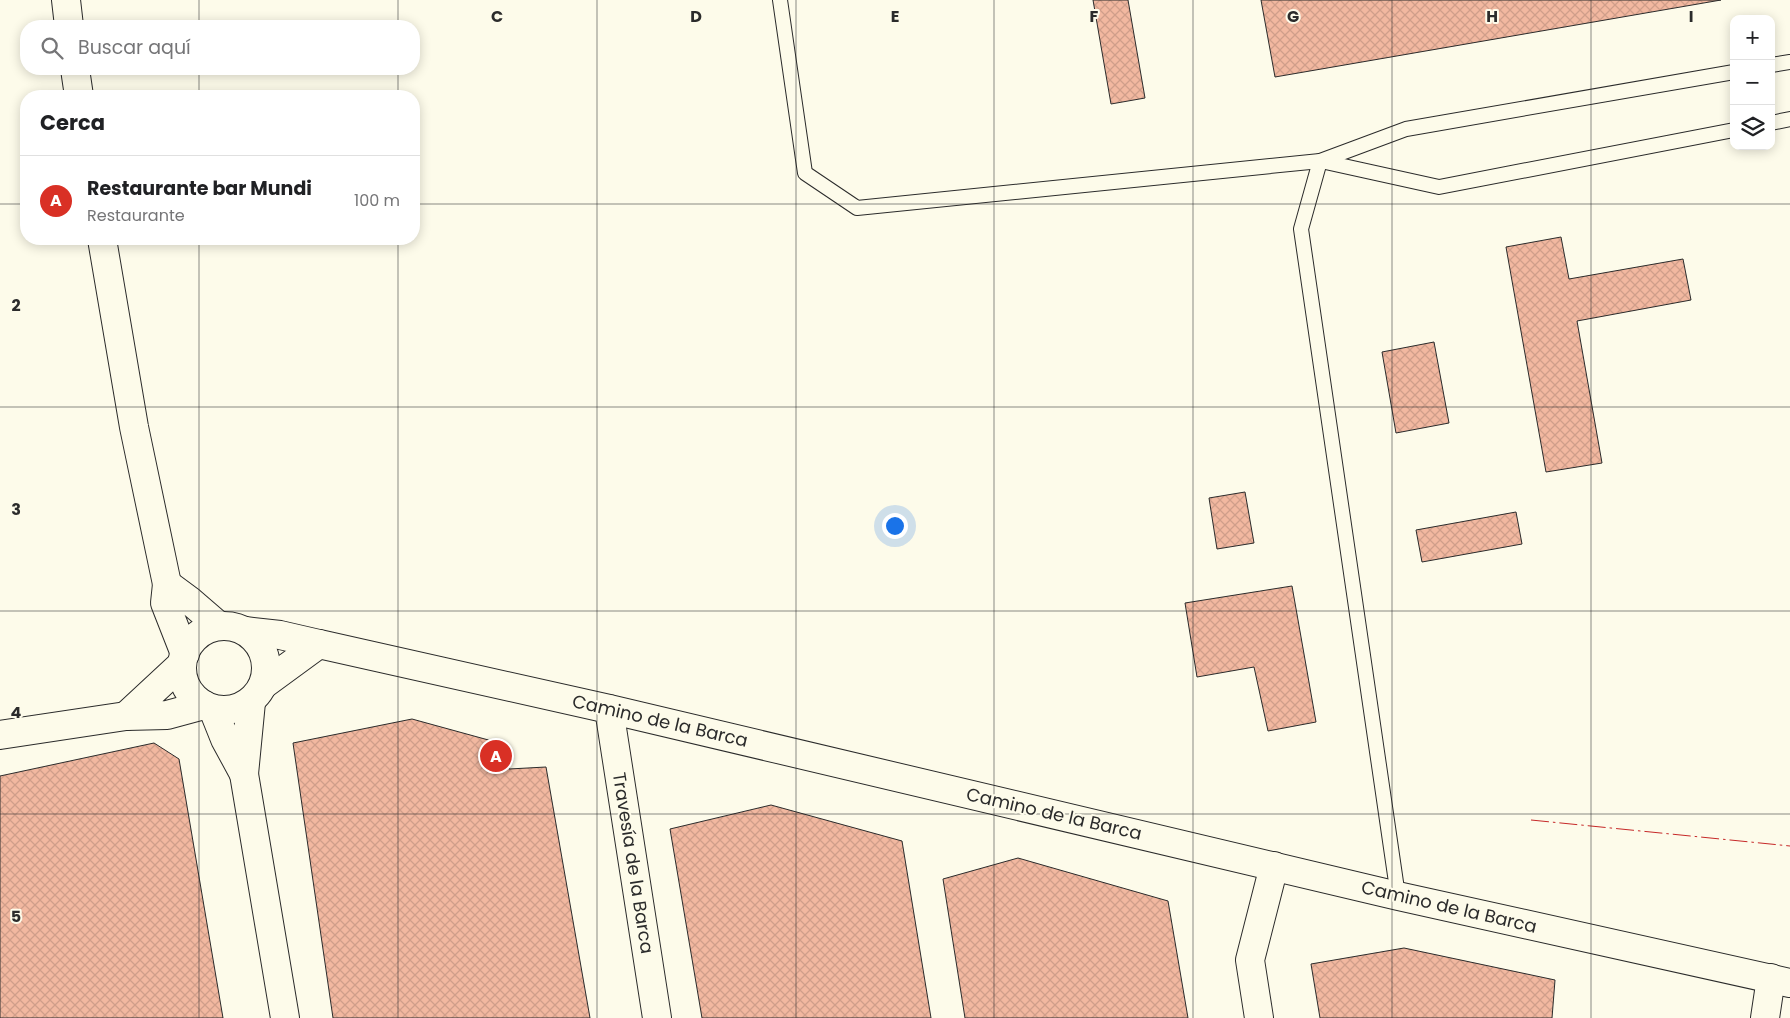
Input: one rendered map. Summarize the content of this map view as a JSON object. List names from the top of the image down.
{
  "streets": {
    "street": ["Camino de la Barca", "Travesía de la Barca"]
  },
  "crossings": [
    ["Camino de la Barca", "Travesía de la Barca"]
  ],
  "page": {
    "map_buttons": ["+", "−"],
    "search": "Buscar aquí",
    "heading": "Cerca",
    "list": [
      {
        "mark": "A",
        "name": "Restaurante bar Mundi",
        "note": "Restaurante",
        "value": "100 m"
      }
    ],
    "pins": "A"
  },
  "grid": {
    "columns": [
      "C",
      "D",
      "E",
      "F",
      "G",
      "H",
      "I"
    ],
    "rows": [
      "2",
      "3",
      "4",
      "5"
    ]
  }
}
